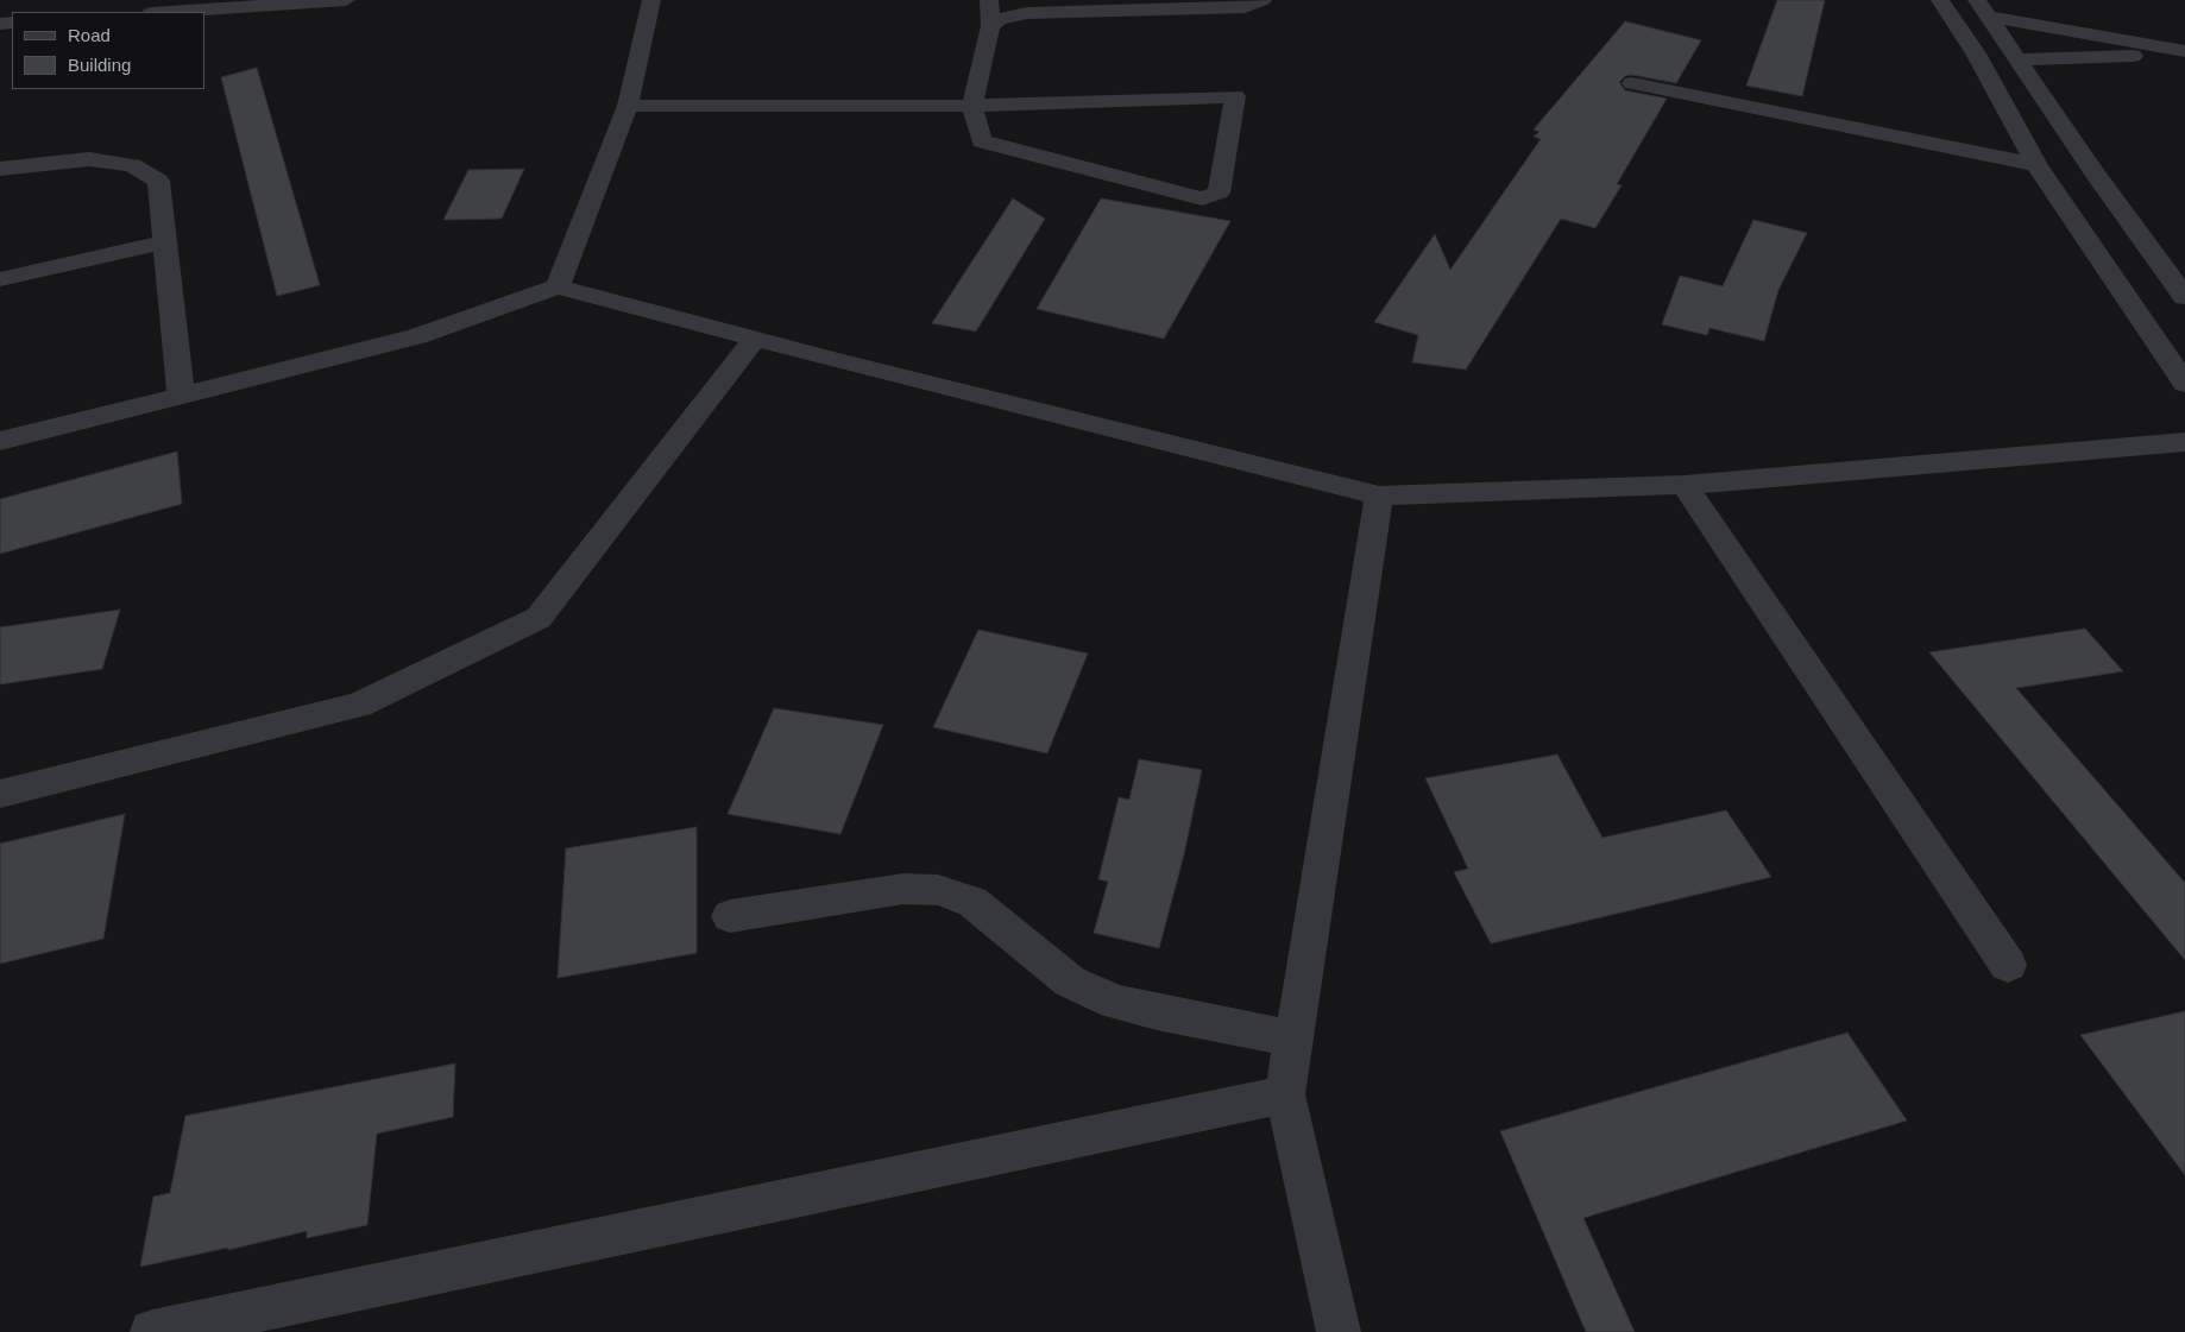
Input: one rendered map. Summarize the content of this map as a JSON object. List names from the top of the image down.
{
  "legend": ["Road", "Building"]
}
